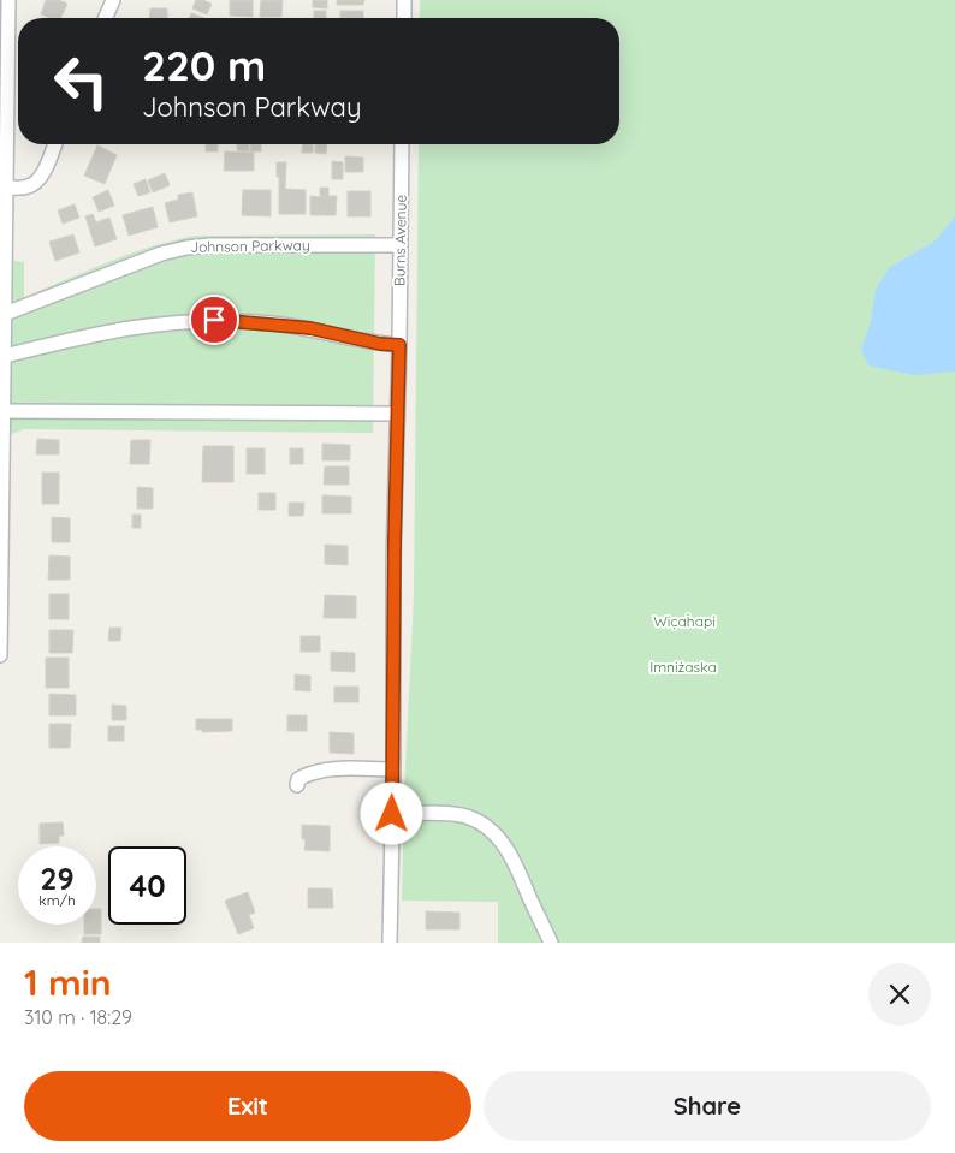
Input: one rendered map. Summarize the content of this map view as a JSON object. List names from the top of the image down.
{
  "streets": {
    "street": ["Burns Avenue", "Johnson Parkway"]
  },
  "crossings": [
    ["Burns Avenue", "Johnson Parkway"]
  ],
  "parks": ["Wic̣aḣapi", "Imniżaska"],
  "page": {
    "turn": ["220 m", "Johnson Parkway"],
    "speed": "29 km/h",
    "limit": "40",
    "heading": ["1 min", "310 m · 18:29"],
    "buttons": ["Exit", "Share"]
  }
}
